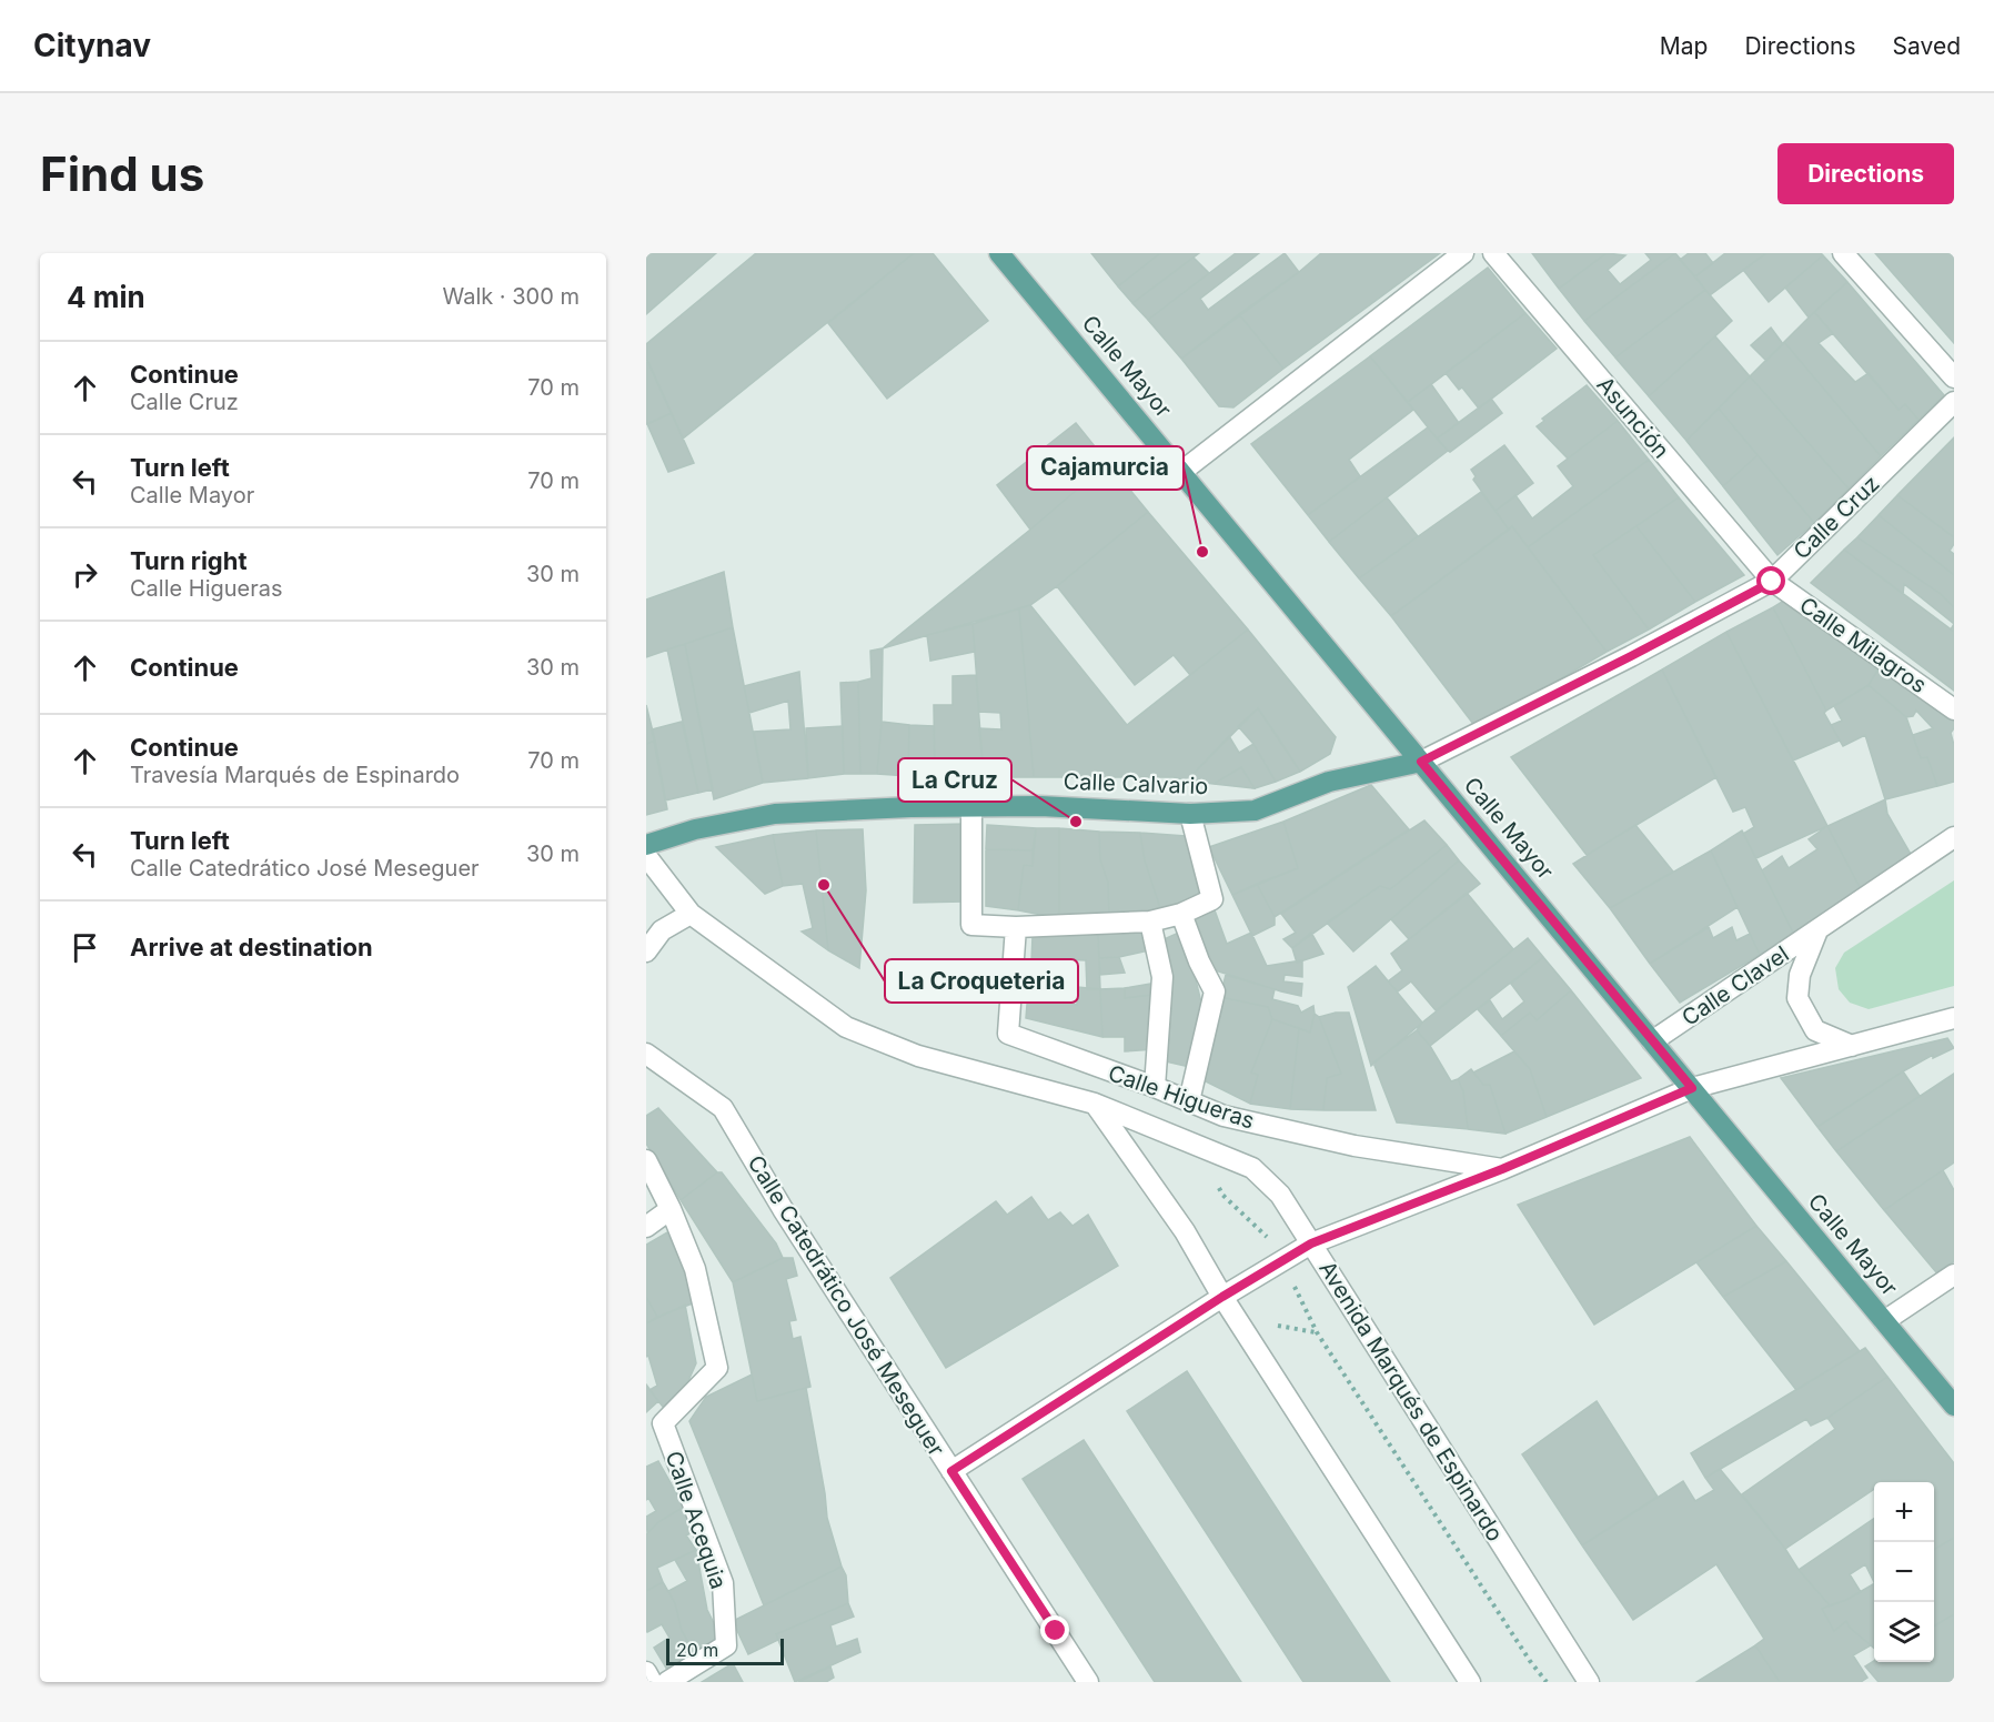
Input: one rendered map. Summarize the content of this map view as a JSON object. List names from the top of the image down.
{
  "streets": {
    "main road": ["Calle Mayor", "Calle Calvario"],
    "street": [
      "Asunción",
      "Calle Cruz",
      "Calle Milagros",
      "Calle Clavel",
      "Calle Higueras",
      "Calle Catedrático José Meseguer",
      "Avenida Marqués de Espinardo",
      "Calle Acequia"
    ]
  },
  "crossings": [
    ["Calle Mayor", "Calle Cruz"],
    ["Calle Mayor", "Calle Calvario"],
    ["Calle Mayor", "Calle Clavel"],
    ["Asunción", "Calle Cruz"],
    ["Asunción", "Calle Milagros"],
    ["Calle Cruz", "Calle Milagros"],
    ["Calle Cruz", "Calle Calvario"]
  ],
  "places": ["Cajamurcia", "La Cruz", "La Croqueteria"],
  "scale_bar": "20 m",
  "page": {
    "header": "Citynav",
    "nav": ["Map", "Directions", "Saved"],
    "buttons": "Directions",
    "title": "Find us",
    "heading": ["4 min", "Walk · 300 m"],
    "list": [
      ["Continue", "Calle Cruz", "70 m"],
      ["Turn left", "Calle Mayor", "70 m"],
      ["Turn right", "Calle Higueras", "30 m"],
      ["Continue", "30 m"],
      ["Continue", "Travesía Marqués de Espinardo", "70 m"],
      ["Turn left", "Calle Catedrático José Meseguer", "30 m"],
      "Arrive at destination"
    ],
    "map_buttons": ["+", "−"],
    "scale": "20 m"
  }
}
